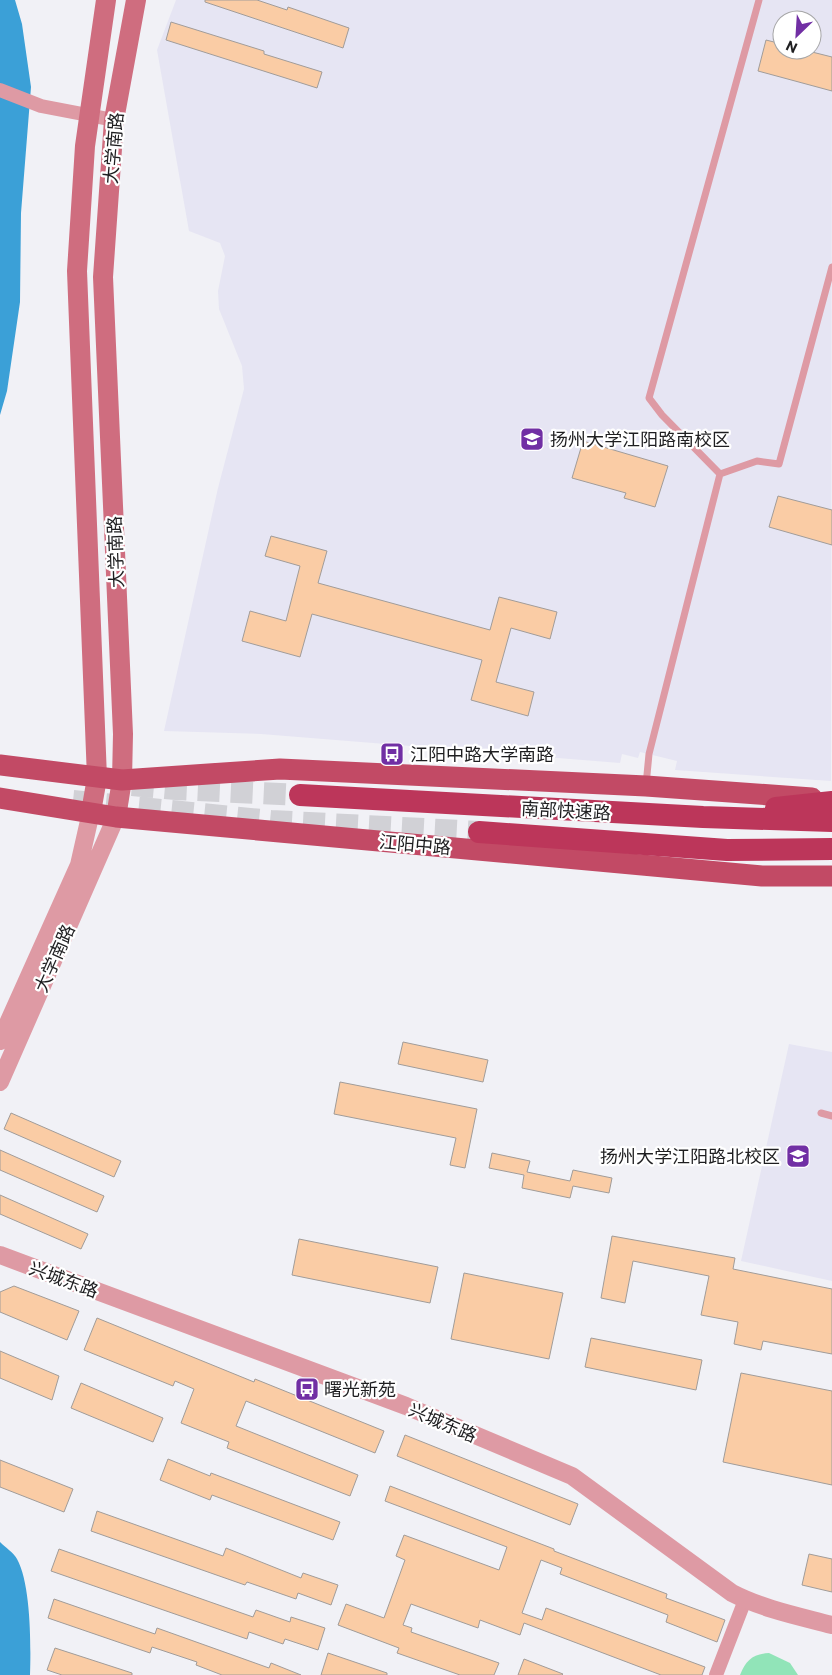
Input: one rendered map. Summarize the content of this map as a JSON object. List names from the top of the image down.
{
  "streets": {
    "highway": ["南部快速路"],
    "main road": ["大学南路", "江阳中路"],
    "street": ["兴城东路"]
  },
  "crossings": [
    ["大学南路", "江阳中路"]
  ],
  "places": {
    "school or university": ["扬州大学江阳路南校区", "扬州大学江阳路北校区"],
    "bus stop": ["江阳中路大学南路", "曙光新苑"]
  },
  "north": "bottom left"
}
